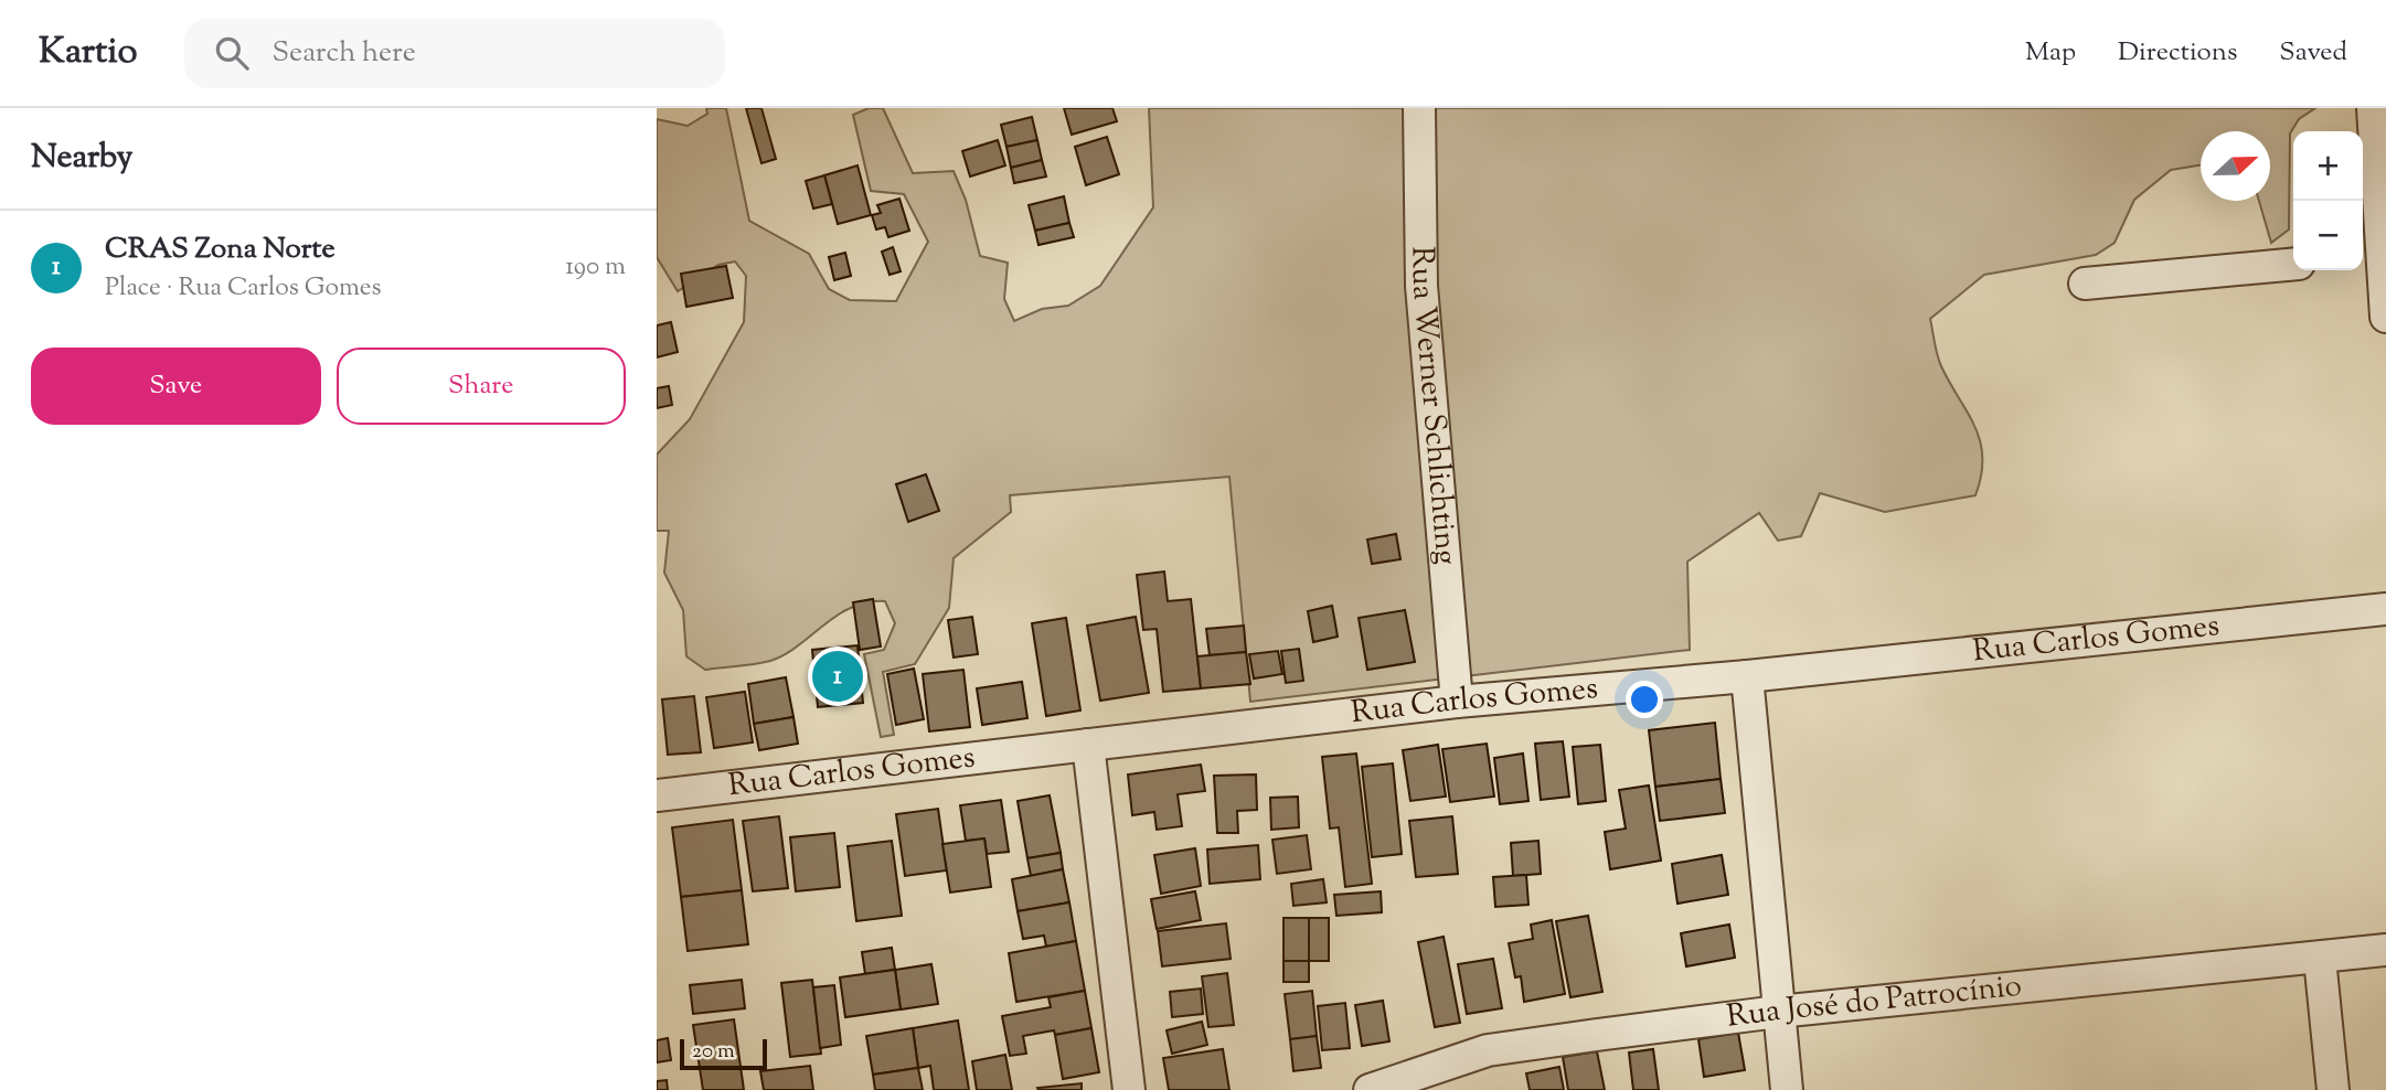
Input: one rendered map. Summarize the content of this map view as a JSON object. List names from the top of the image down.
{
  "streets": {
    "street": ["Rua Werner Schlichting", "Rua Carlos Gomes", "Rua José do Patrocínio"]
  },
  "crossings": [
    ["Rua Werner Schlichting", "Rua Carlos Gomes"]
  ],
  "scale_bar": "20 m",
  "north": "right",
  "page": {
    "header": "Kartio",
    "search": "Search here",
    "nav": ["Map", "Directions", "Saved"],
    "heading": "Nearby",
    "map_buttons": ["+", "−"],
    "list": [
      {
        "mark": "1",
        "name": "CRAS Zona Norte",
        "note": "Place · Rua Carlos Gomes",
        "value": "190 m"
      }
    ],
    "buttons": ["Save", "Share"],
    "pins": "1",
    "scale": "20 m"
  }
}
